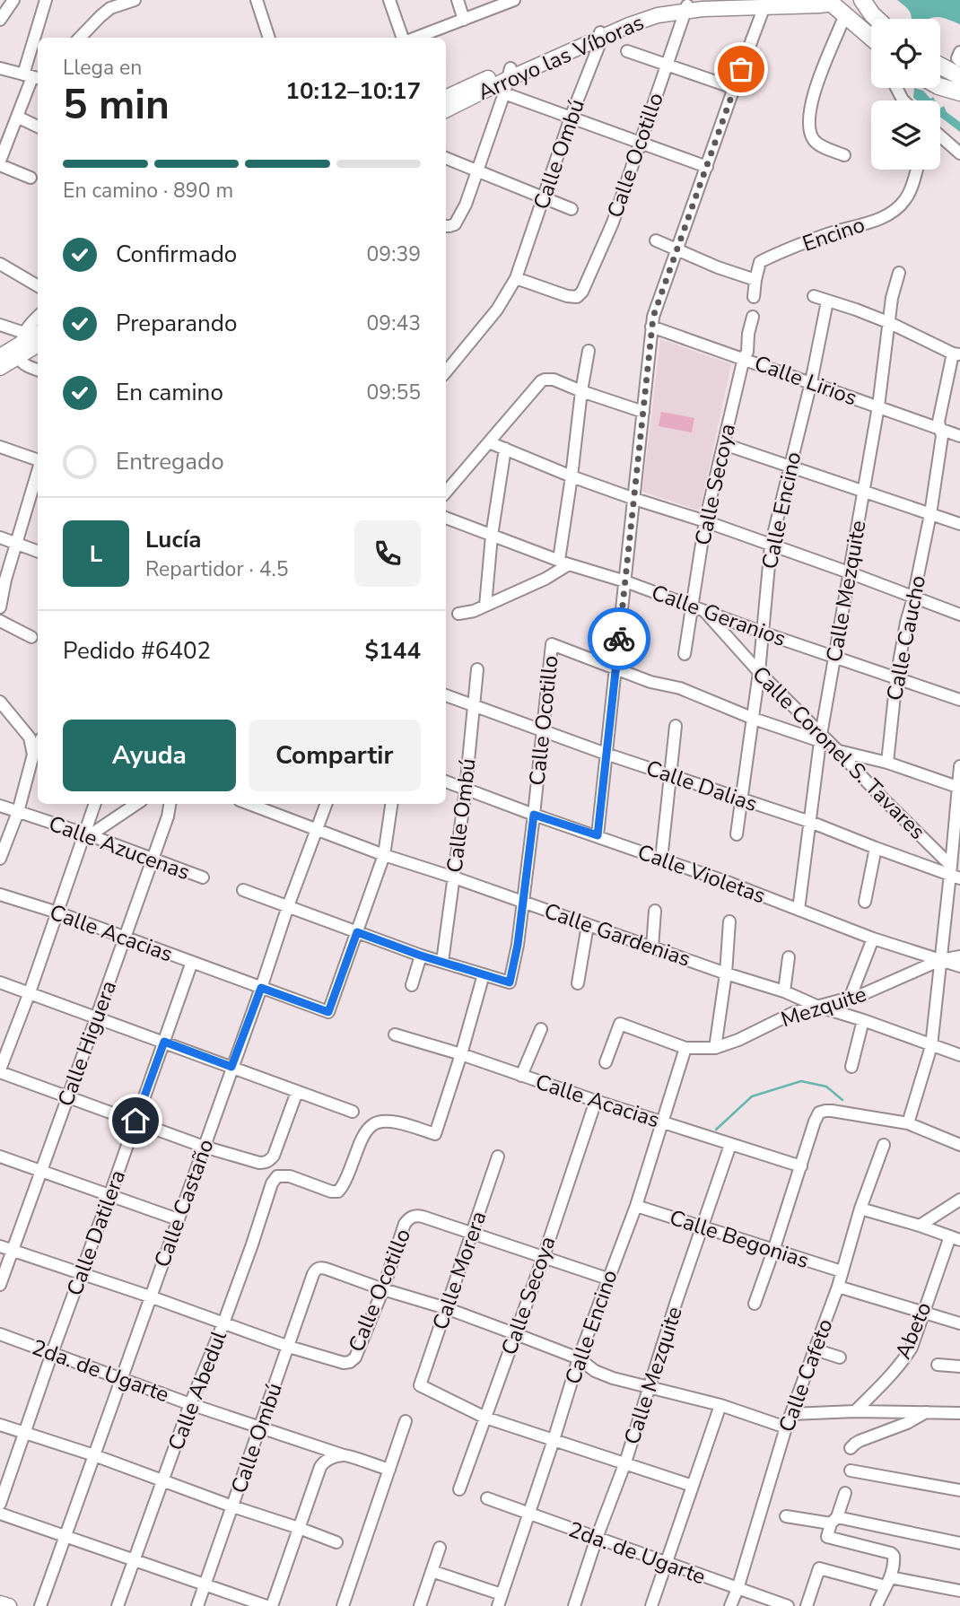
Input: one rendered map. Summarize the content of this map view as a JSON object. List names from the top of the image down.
{
  "streets": {
    "main road": ["Arroyo las Víboras"],
    "street": [
      "Calle Ombú",
      "Calle Ocotillo",
      "Encino",
      "Calle Lirios",
      "Calle Secoya",
      "Calle Encino",
      "Calle Mezquite",
      "Calle Geranios",
      "Calle Caucho",
      "Calle Coronel S. Tavares",
      "Calle Dalias",
      "Calle Azucenas",
      "Calle Violetas",
      "Calle Acacias",
      "Calle Gardenias",
      "Mezquite",
      "Calle Higuera",
      "Calle Castaño",
      "Calle Datilera",
      "Calle Begonias",
      "Calle Morera",
      "Abeto",
      "2da. de Ugarte",
      "Calle Cafeto",
      "Calle Abedul"
    ]
  },
  "crossings": [
    ["Arroyo las Víboras", "Calle Ombú"],
    ["Arroyo las Víboras", "Calle Ocotillo"],
    ["Calle Ombú", "Calle Ocotillo"],
    ["Calle Ombú", "Calle Dalias"],
    ["Calle Ombú", "Calle Violetas"],
    ["Calle Ombú", "Calle Gardenias"],
    ["Calle Ombú", "2da. de Ugarte"],
    ["Calle Ocotillo", "Calle Dalias"],
    ["Calle Ocotillo", "Calle Violetas"],
    ["Calle Ocotillo", "Calle Gardenias"],
    ["Calle Ocotillo", "Calle Morera"],
    ["Calle Lirios", "Calle Secoya"],
    ["Calle Lirios", "Calle Encino"],
    ["Calle Lirios", "Calle Mezquite"],
    ["Calle Lirios", "Calle Caucho"],
    ["Calle Secoya", "Calle Geranios"],
    ["Calle Secoya", "Calle Acacias"],
    ["Calle Secoya", "Calle Morera"],
    ["Calle Encino", "Calle Geranios"],
    ["Calle Encino", "Calle Coronel S. Tavares"],
    ["Calle Encino", "Calle Dalias"],
    ["Calle Encino", "Calle Acacias"],
    ["Calle Encino", "Mezquite"],
    ["Calle Encino", "Calle Begonias"],
    ["Calle Encino", "2da. de Ugarte"],
    ["Calle Mezquite", "Calle Geranios"],
    ["Calle Mezquite", "Calle Coronel S. Tavares"],
    ["Calle Mezquite", "Calle Dalias"],
    ["Calle Mezquite", "Calle Violetas"],
    ["Calle Mezquite", "Calle Acacias"],
    ["Calle Mezquite", "Calle Begonias"],
    ["Calle Mezquite", "2da. de Ugarte"],
    ["Calle Geranios", "Calle Caucho"],
    ["Calle Geranios", "Calle Coronel S. Tavares"],
    ["Calle Coronel S. Tavares", "Calle Dalias"],
    ["Calle Azucenas", "Calle Higuera"],
    ["Calle Violetas", "Mezquite"],
    ["Calle Acacias", "Calle Higuera"],
    ["Calle Acacias", "Calle Castaño"],
    ["Calle Acacias", "Calle Datilera"],
    ["Calle Acacias", "Calle Abedul"],
    ["Calle Gardenias", "Mezquite"],
    ["Calle Gardenias", "Calle Castaño"],
    ["Calle Castaño", "2da. de Ugarte"],
    ["Calle Datilera", "2da. de Ugarte"],
    ["Calle Begonias", "Calle Cafeto"],
    ["2da. de Ugarte", "Calle Cafeto"],
    ["2da. de Ugarte", "Calle Abedul"]
  ],
  "page": {
    "heading": ["5 min", "Llega en", "10:12–10:17"],
    "panel": [
      "Lucía",
      "Repartidor · 4.5",
      "Pedido #6402",
      "$144"
    ],
    "bar": "En camino · 890 m",
    "list": [
      ["Confirmado", "09:39"],
      ["Preparando", "09:43"],
      ["En camino", "09:55"],
      "Entregado"
    ],
    "round": "L",
    "buttons": ["Ayuda", "Compartir"]
  }
}
